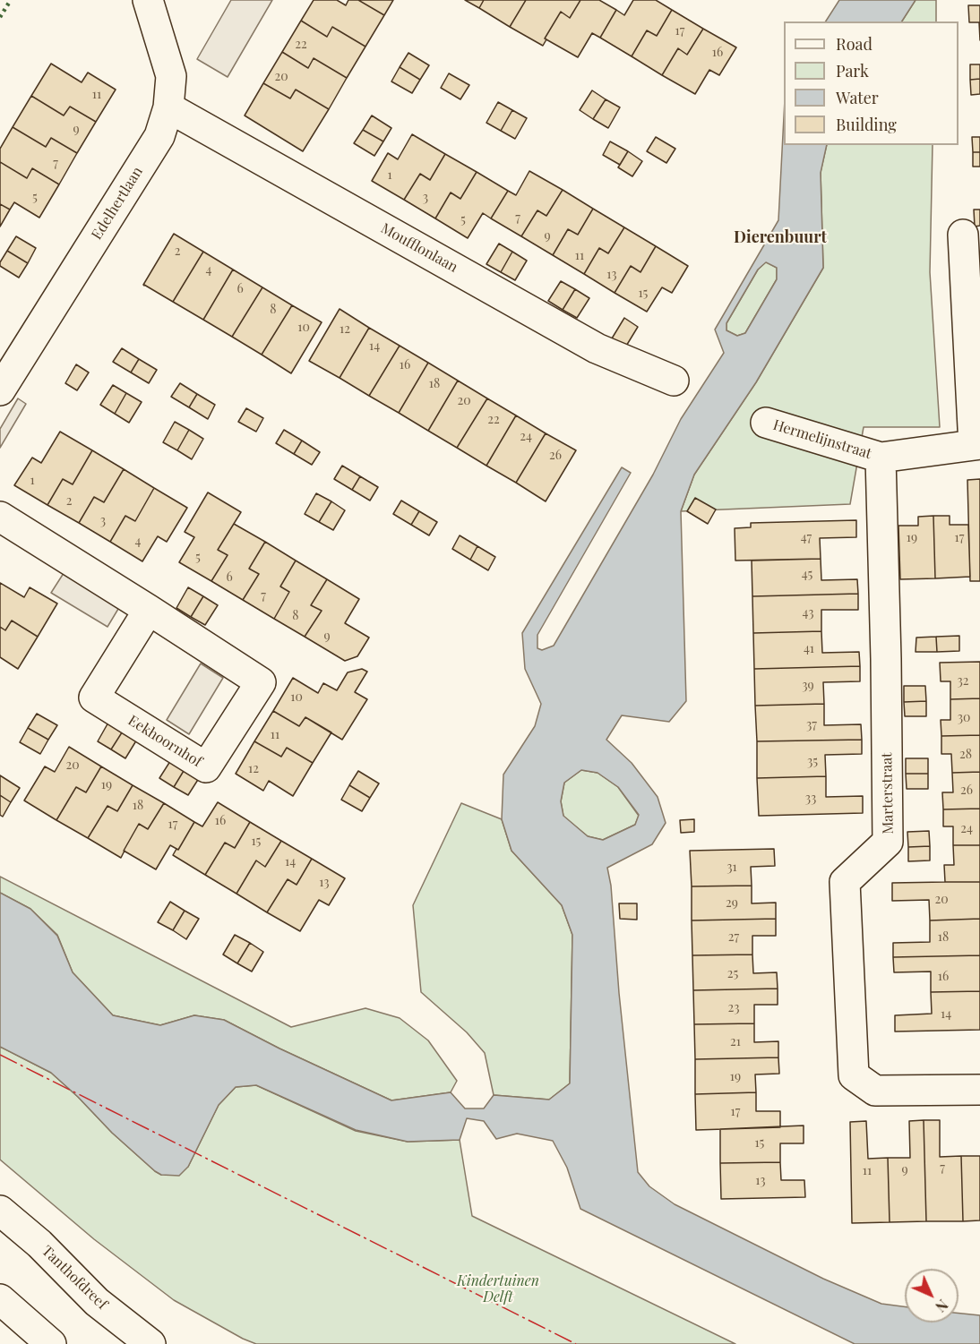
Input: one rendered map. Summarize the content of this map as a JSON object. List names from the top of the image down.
{
  "streets": {
    "street": [
      "Edelhertlaan",
      "Moufflonlaan",
      "Hermelijnstraat",
      "Eekhoornhof",
      "Marterstraat",
      "Tanthofdreef"
    ]
  },
  "crossings": [
    ["Edelhertlaan", "Moufflonlaan"],
    ["Hermelijnstraat", "Marterstraat"]
  ],
  "districts": ["Dierenbuurt"],
  "parks": ["Kindertuinen Delft"],
  "house_numbers": [
    "17",
    "22",
    "16",
    "20",
    "11",
    "9",
    "7",
    "1",
    "5",
    "3",
    "7",
    "5",
    "9",
    "2",
    "11",
    "4",
    "13",
    "6",
    "15",
    "8",
    "10",
    "12",
    "14",
    "16",
    "18",
    "20",
    "22",
    "24",
    "26",
    "1",
    "2",
    "3",
    "47",
    "19",
    "17",
    "4",
    "5",
    "45",
    "6",
    "7",
    "43",
    "8",
    "9",
    "41",
    "32",
    "39",
    "10",
    "30",
    "37",
    "11",
    "28",
    "35",
    "20",
    "12",
    "19",
    "26",
    "33",
    "18",
    "16",
    "17",
    "24",
    "15",
    "14",
    "31",
    "13",
    "20",
    "29",
    "27",
    "18",
    "25",
    "16",
    "23",
    "14",
    "21",
    "19",
    "17",
    "15",
    "7",
    "9",
    "11",
    "13"
  ],
  "legend": [
    "Road",
    "Park",
    "Water",
    "Building"
  ],
  "north": "bottom right"
}
